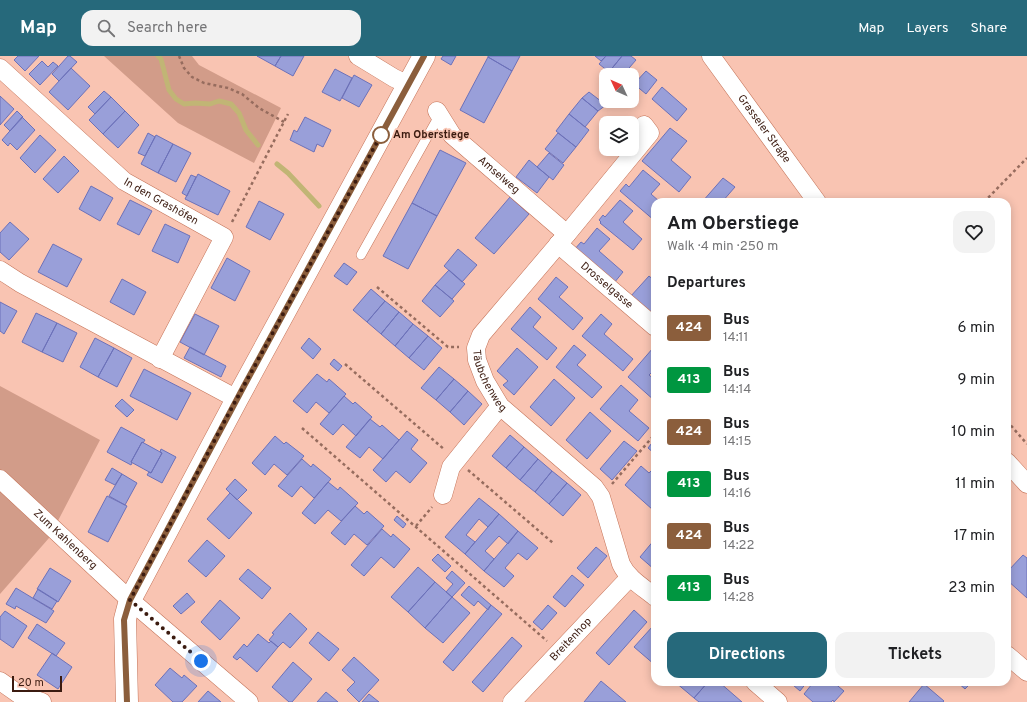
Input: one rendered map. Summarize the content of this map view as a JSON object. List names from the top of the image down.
{
  "streets": {
    "street": [
      "Grasseler Straße",
      "Amselweg",
      "In den Grashöfen",
      "Drosselgasse",
      "Täubchenweg",
      "Zum Kahlenberg",
      "Breitenhop"
    ]
  },
  "crossings": [
    ["Amselweg", "Drosselgasse"],
    ["Amselweg", "Täubchenweg"],
    ["Drosselgasse", "Täubchenweg"],
    ["Täubchenweg", "Breitenhop"]
  ],
  "places": ["Am Oberstiege"],
  "lines": ["bus line 424"],
  "scale_bar": "20 m",
  "north": "top left",
  "page": {
    "header": "Map",
    "search": "Search here",
    "nav": ["Map", "Layers", "Share"],
    "heading": [
      ["Am Oberstiege", "Walk · 4 min · 250 m"],
      "Departures"
    ],
    "list": [
      {
        "mark": "424",
        "name": "Bus",
        "note": "14:11",
        "value": "6 min"
      },
      {
        "mark": "413",
        "name": "Bus",
        "note": "14:14",
        "value": "9 min"
      },
      {
        "mark": "424",
        "name": "Bus",
        "note": "14:15",
        "value": "10 min"
      },
      {
        "mark": "413",
        "name": "Bus",
        "note": "14:16",
        "value": "11 min"
      },
      {
        "mark": "424",
        "name": "Bus",
        "note": "14:22",
        "value": "17 min"
      },
      {
        "mark": "413",
        "name": "Bus",
        "note": "14:28",
        "value": "23 min"
      }
    ],
    "buttons": ["Directions", "Tickets"],
    "scale": "20 m"
  }
}
